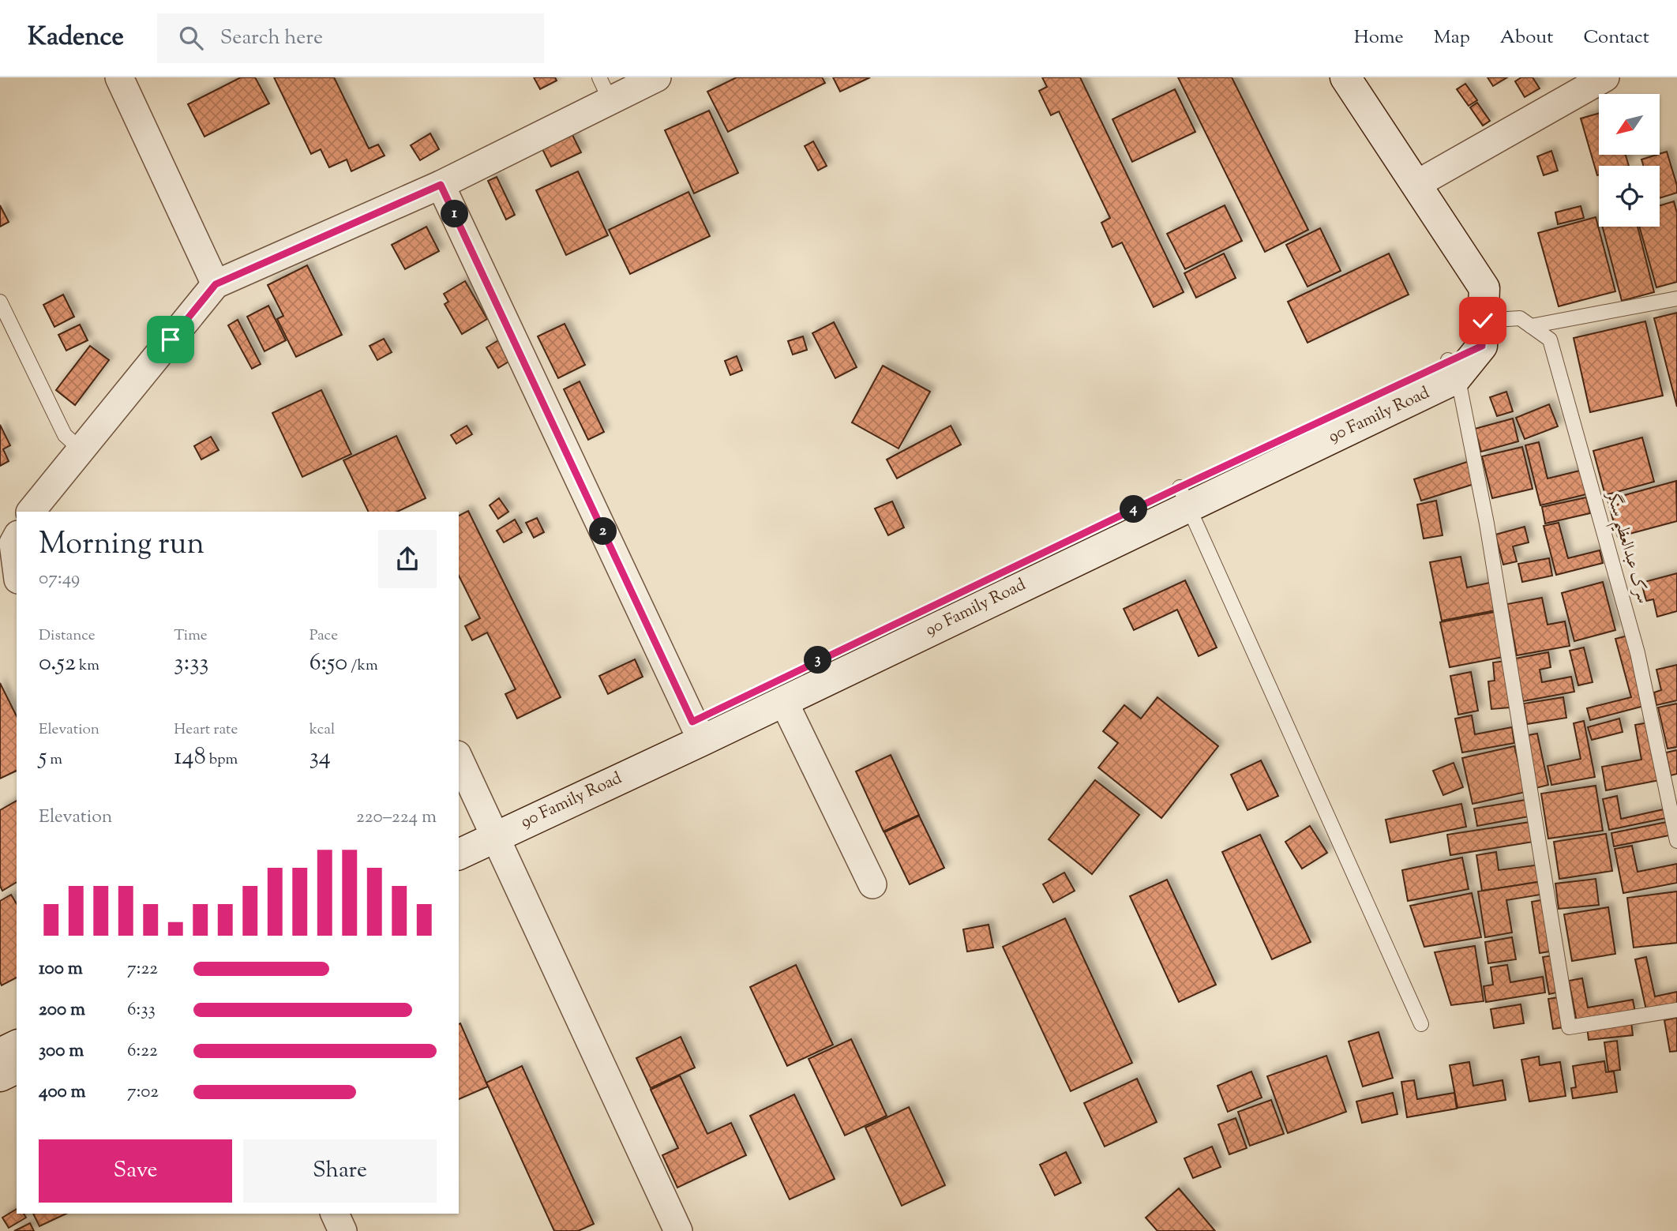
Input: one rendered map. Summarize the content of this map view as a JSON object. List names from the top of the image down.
{
  "streets": {
    "street": ["90 Family Road"],
    "lane": ["سرک عبدالعظیم سنگر"]
  },
  "crossings": [
    ["90 Family Road", "سرک عبدالعظیم سنگر"]
  ],
  "north": "bottom left",
  "page": {
    "header": "Kadence",
    "search": "Search here",
    "nav": [
      "Home",
      "Map",
      "About",
      "Contact"
    ],
    "pins": [
      "1",
      "4",
      "2",
      "3"
    ],
    "heading": ["Morning run", "07:49"],
    "stats": [
      ["Distance", "0.52 km"],
      ["Time", "3:33"],
      ["Pace", "6:50 /km"],
      ["Elevation", "5 m"],
      ["Heart rate", "148 bpm"],
      ["kcal", "34"]
    ],
    "chart": ["Elevation", "220–224 m"],
    "list": [
      {
        "name": "100 m",
        "note": "7:22"
      },
      {
        "name": "200 m",
        "note": "6:33"
      },
      {
        "name": "300 m",
        "note": "6:22"
      },
      {
        "name": "400 m",
        "note": "7:02"
      }
    ],
    "buttons": ["Save", "Share"]
  }
}
